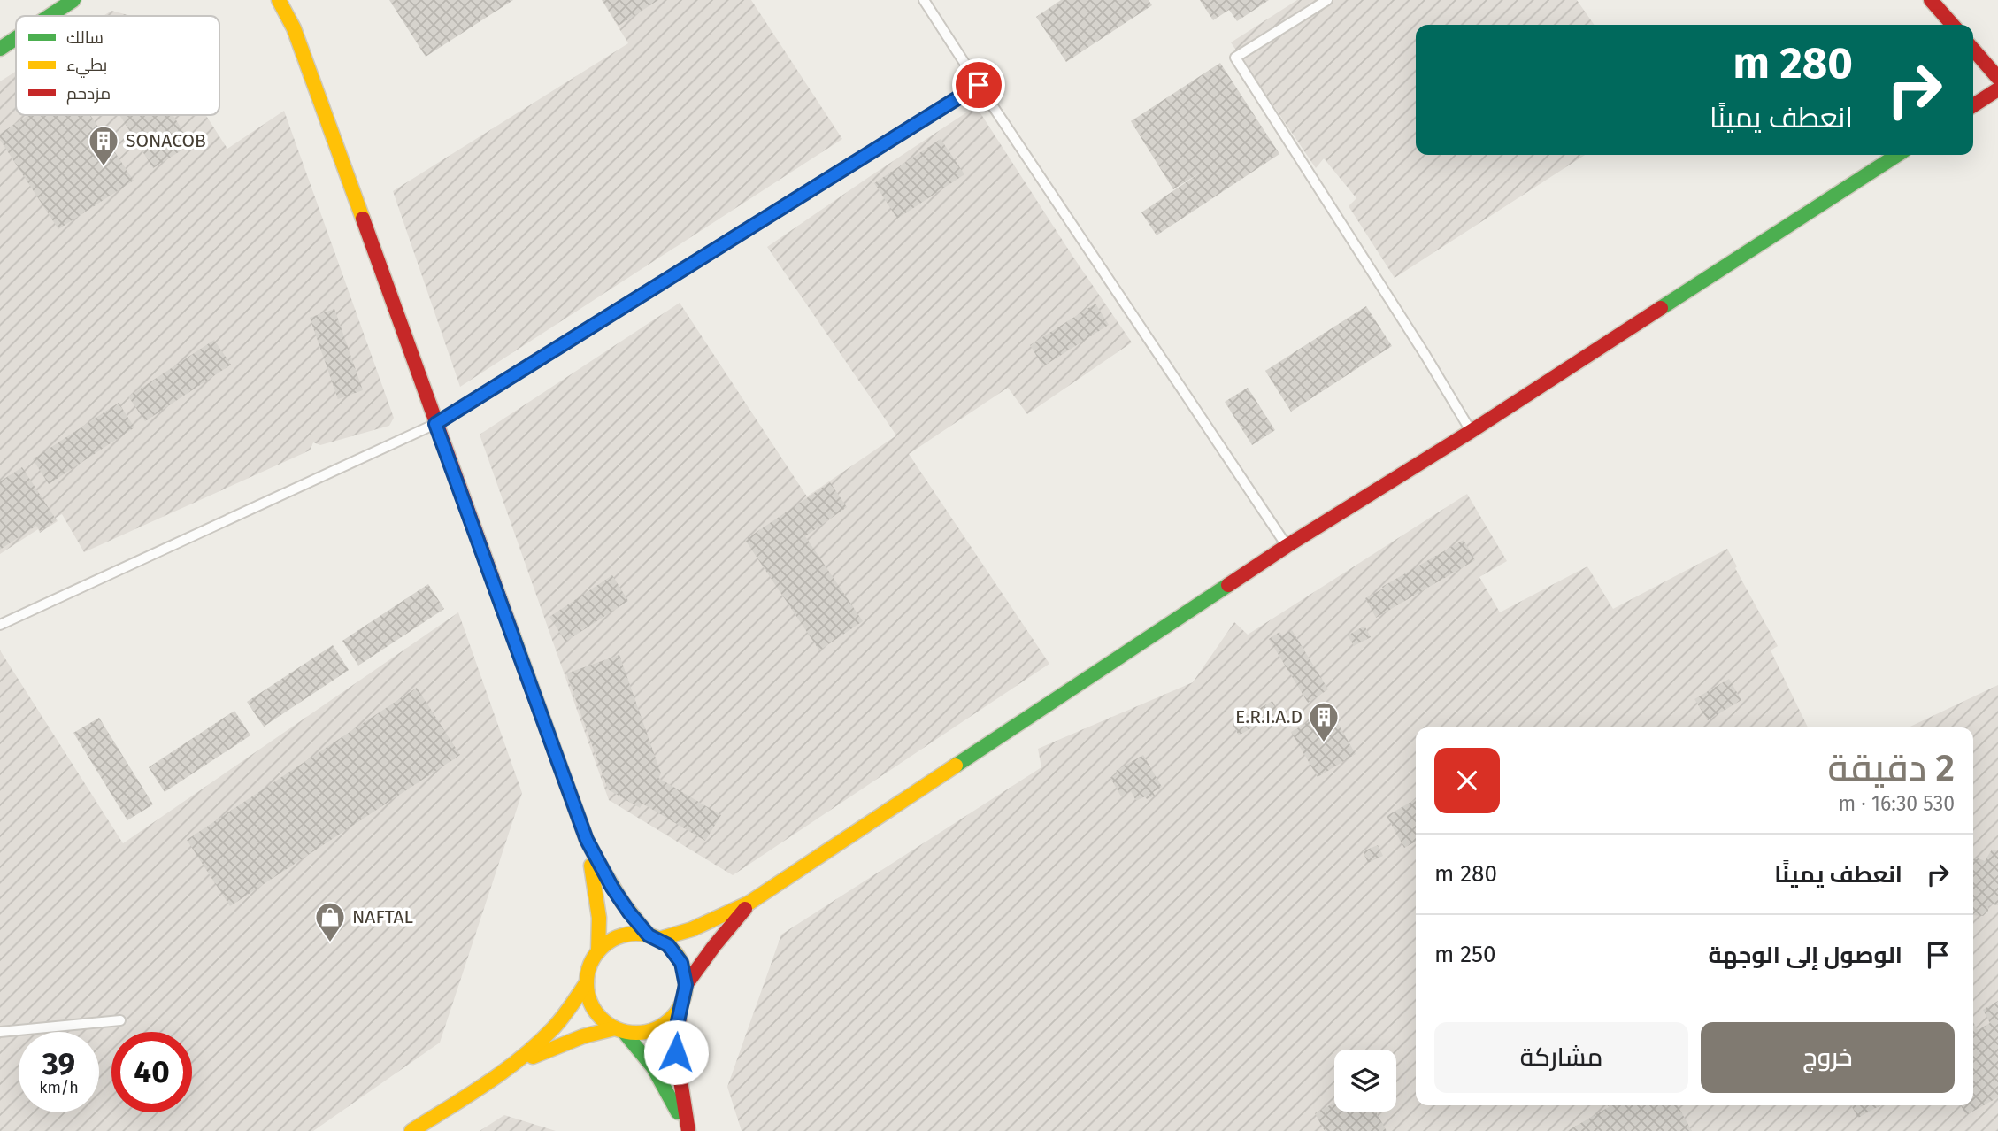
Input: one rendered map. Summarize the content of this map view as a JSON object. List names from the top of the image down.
{
  "places": {
    "building": ["SONACOB", "E.R.I.A.D"],
    "shop": ["NAFTAL"]
  },
  "legend": ["سالك", "بطيء", "مزدحم"],
  "page": {
    "turn": ["280 m", "انعطف يمينًا"],
    "heading": ["2 دقيقة", "530 m · 16:30"],
    "list": [
      {
        "name": "انعطف يمينًا",
        "value": "280 m"
      },
      {
        "name": "الوصول إلى الوجهة",
        "value": "250 m"
      }
    ],
    "buttons": ["خروج", "مشاركة"],
    "speed": "39 km/h",
    "limit": "40"
  }
}
